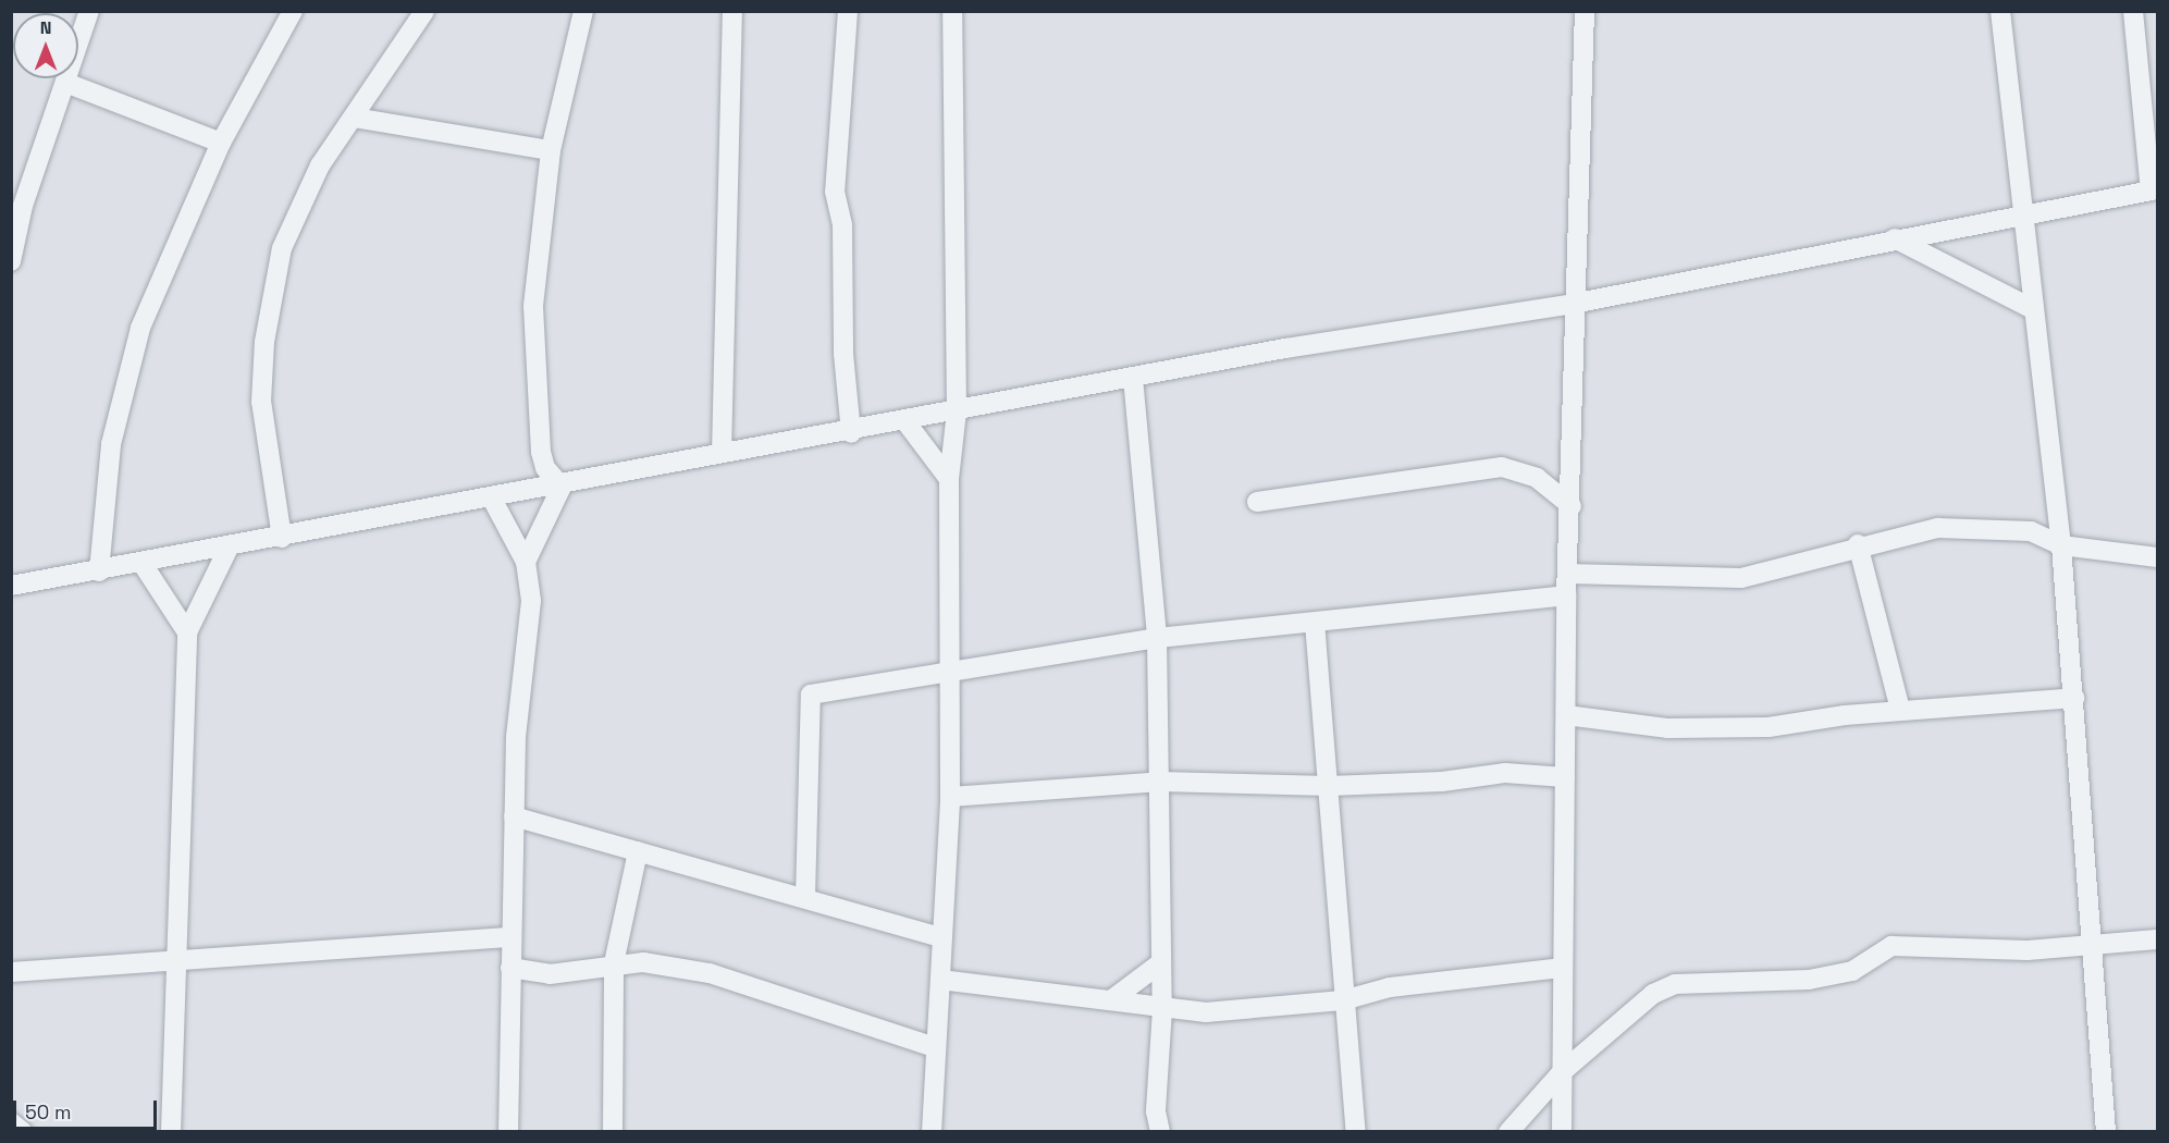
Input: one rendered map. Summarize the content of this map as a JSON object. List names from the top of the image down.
{
  "scale_bar": "50 m",
  "north": "top"
}
